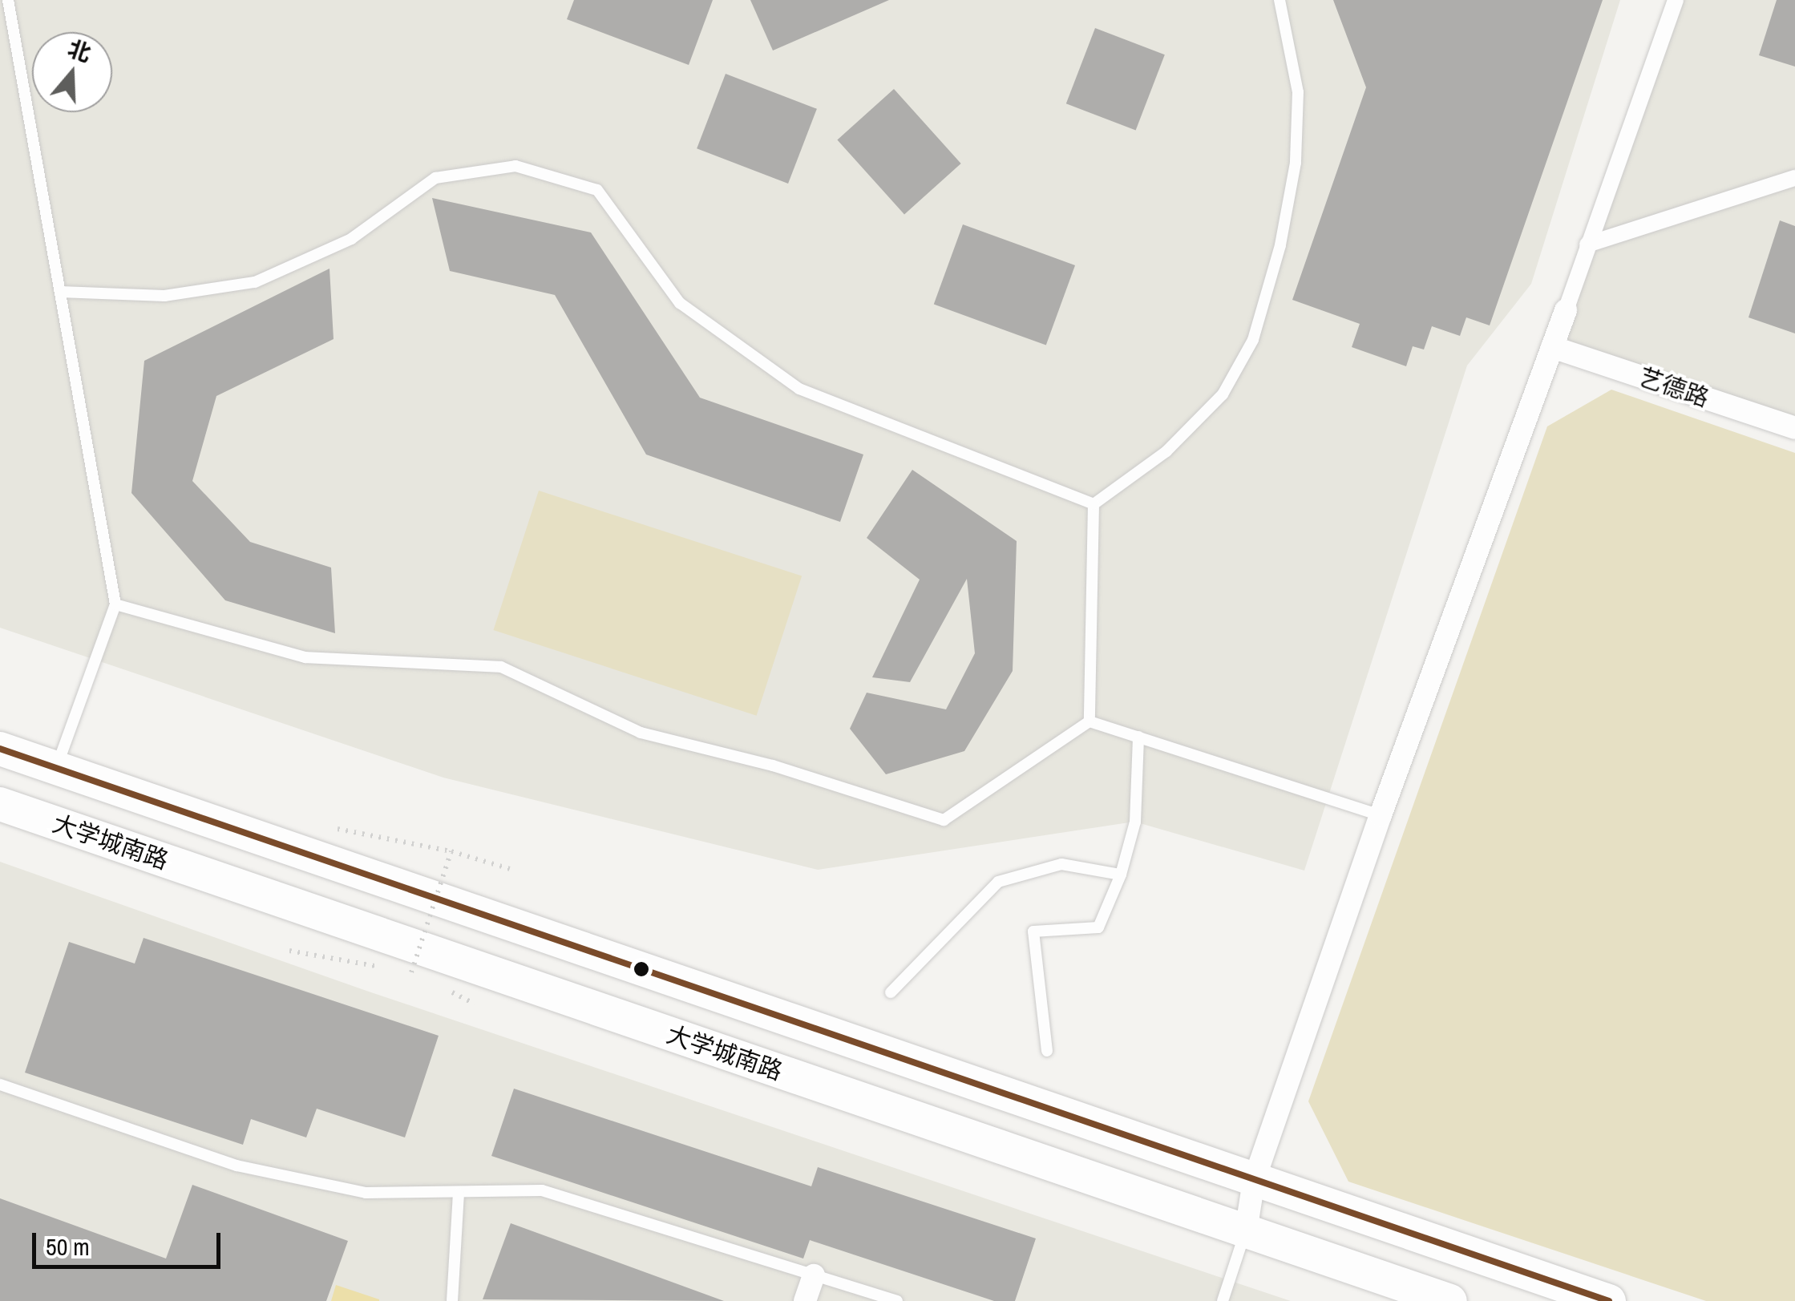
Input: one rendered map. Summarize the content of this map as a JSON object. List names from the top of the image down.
{
  "streets": {
    "main road": ["大学城南路"],
    "street": ["艺德路"]
  },
  "scale_bar": "50 m",
  "north": "top"
}
